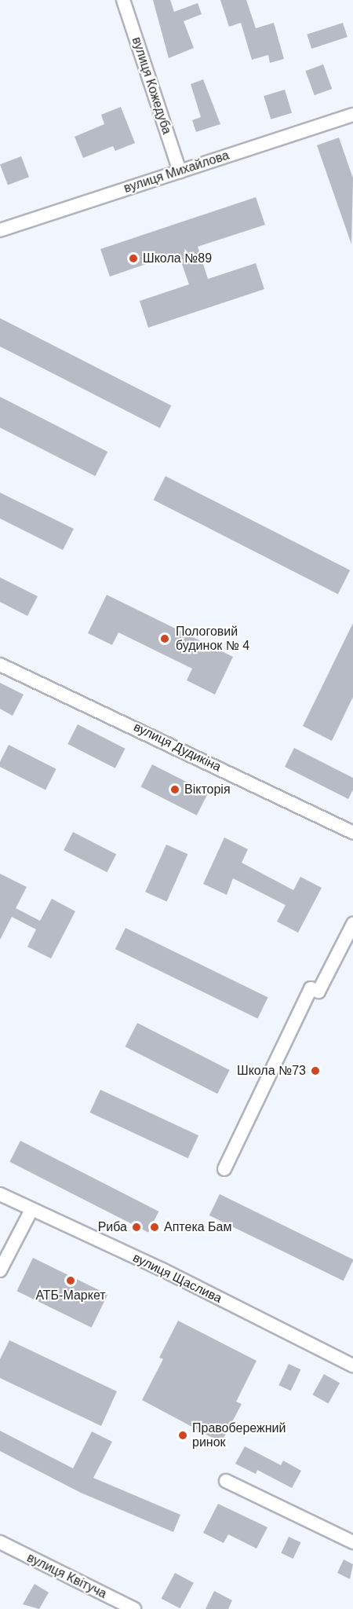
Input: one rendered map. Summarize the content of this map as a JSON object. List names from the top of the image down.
{
  "streets": {
    "street": [
      "вулиця Кожедуба",
      "вулиця Михайлова",
      "вулиця Дудикіна",
      "вулиця Щаслива",
      "вулиця Квітуча"
    ]
  },
  "crossings": [
    ["вулиця Кожедуба", "вулиця Михайлова"]
  ],
  "places": [
    "Школа №89",
    "Пологовий будинок № 4",
    "Вікторія",
    "Школа №73",
    "Риба",
    "Аптека Бам",
    "АТБ-Маркет",
    "Правобережний ринок"
  ]
}
